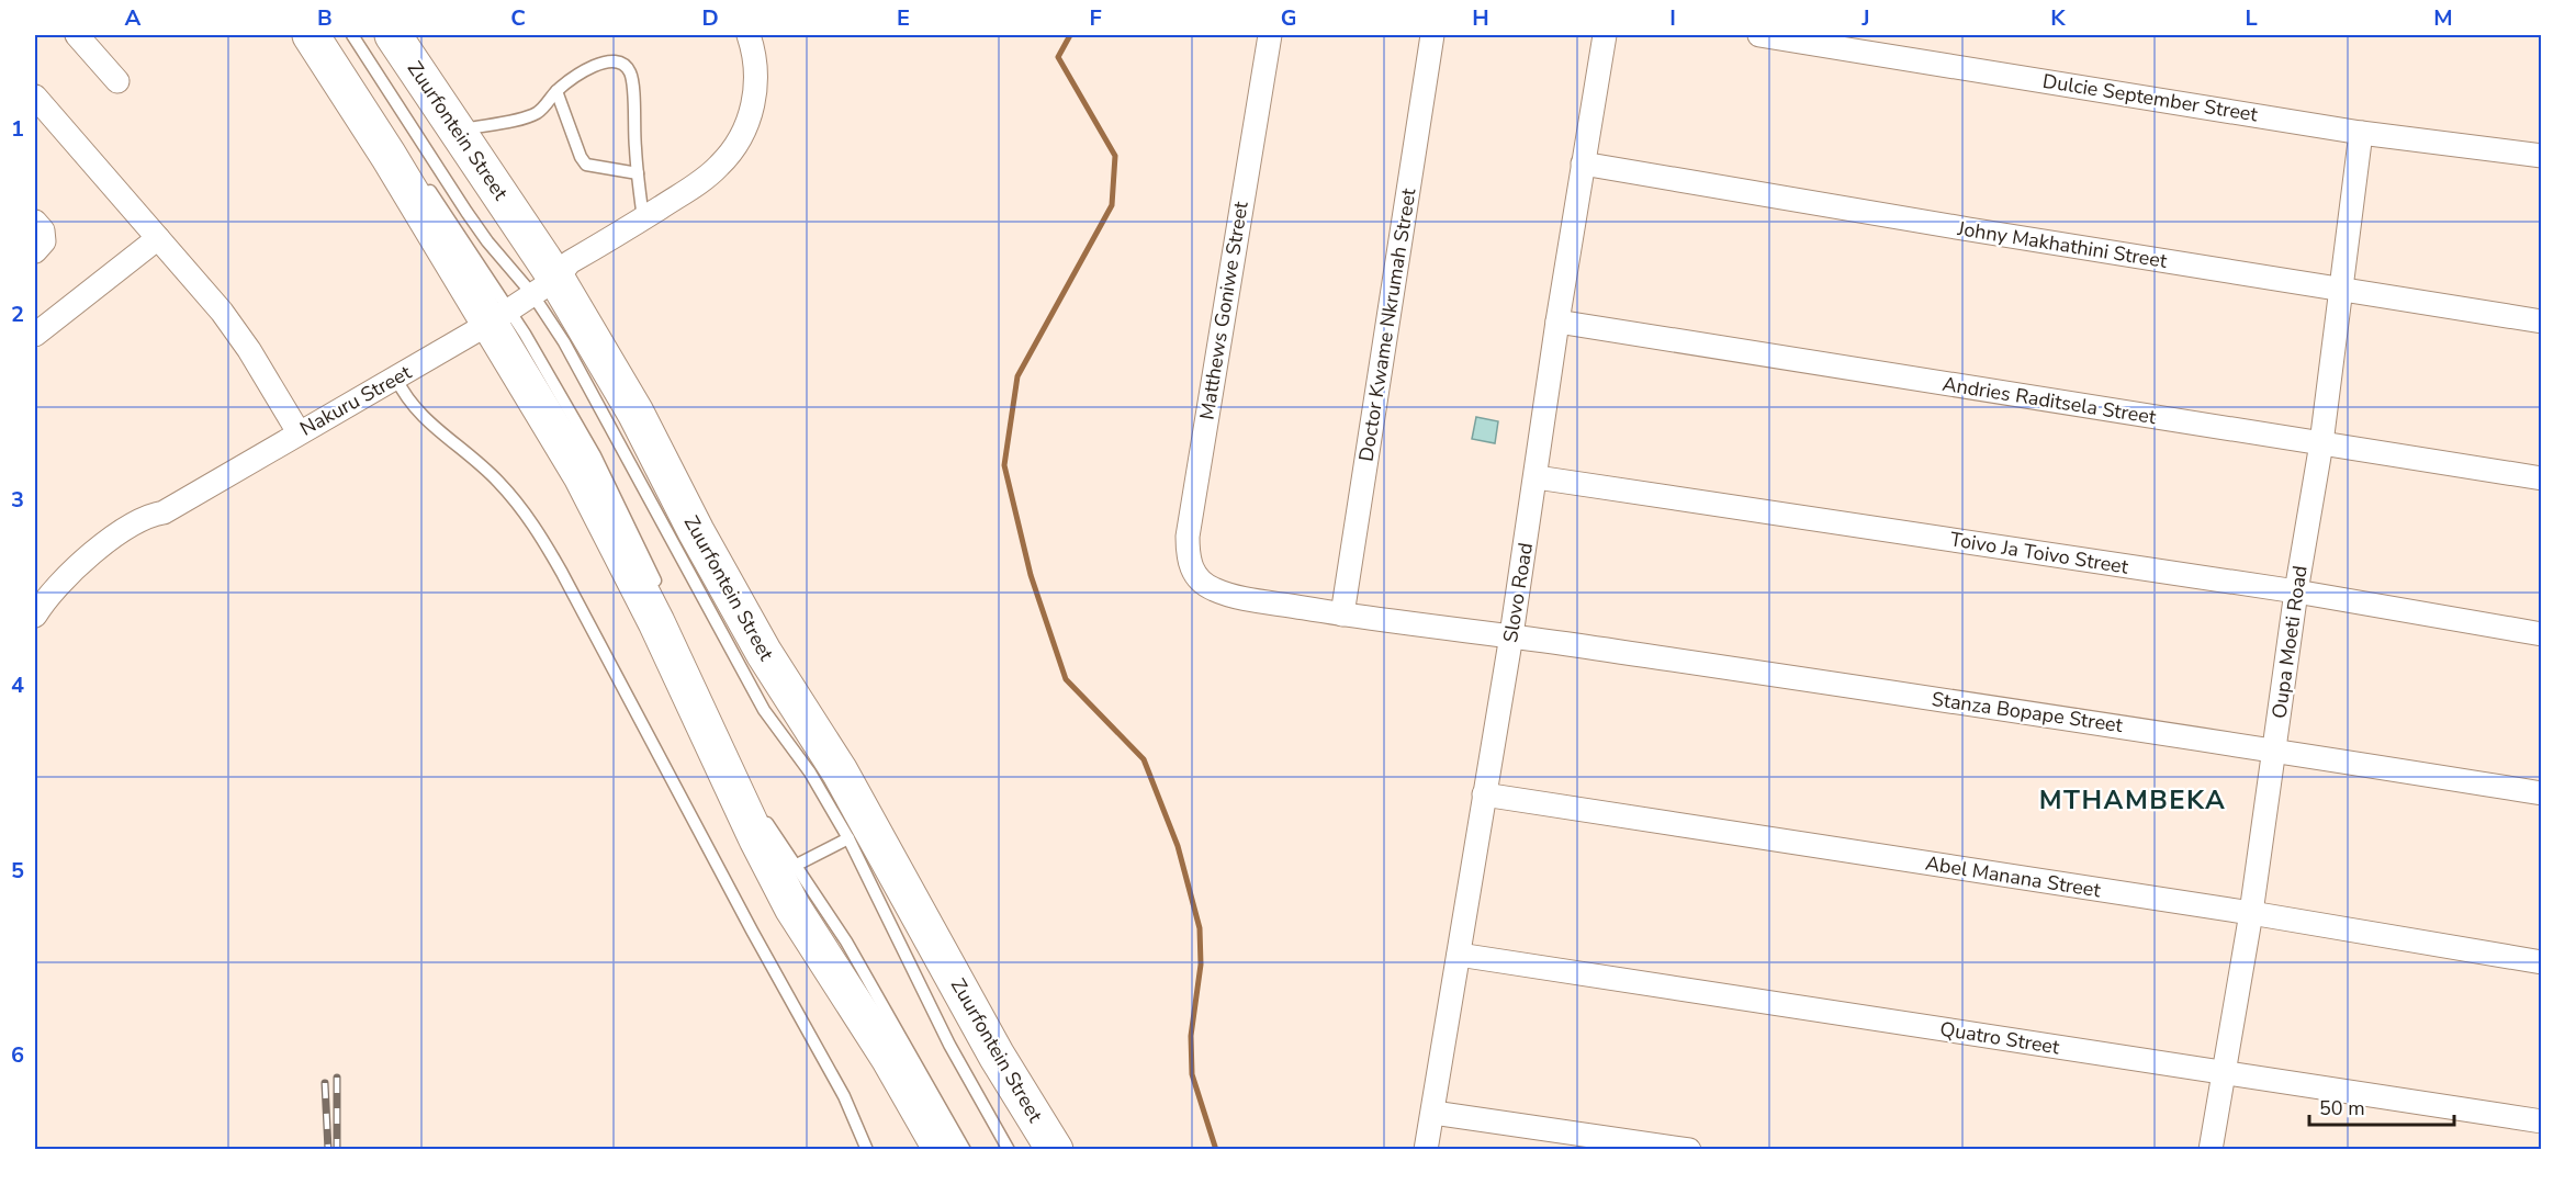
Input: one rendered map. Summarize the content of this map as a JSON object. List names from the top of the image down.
{
  "streets": {
    "main road": ["Zuurfontein Street"],
    "street": [
      "Dulcie September Street",
      "Johny Makhathini Street",
      "Matthews Goniwe Street",
      "Doctor Kwame Nkrumah Street",
      "Nakuru Street",
      "Andries Raditsela Street",
      "Toivo Ja Toivo Street",
      "Slovo Road",
      "Oupa Moeti Road",
      "Stanza Bopape Street",
      "Abel Manana Street",
      "Quatro Street"
    ]
  },
  "crossings": [
    ["Dulcie September Street", "Oupa Moeti Road"],
    ["Zuurfontein Street", "Nakuru Street"],
    ["Johny Makhathini Street", "Slovo Road"],
    ["Johny Makhathini Street", "Oupa Moeti Road"],
    ["Matthews Goniwe Street", "Stanza Bopape Street"],
    ["Doctor Kwame Nkrumah Street", "Stanza Bopape Street"],
    ["Andries Raditsela Street", "Slovo Road"],
    ["Andries Raditsela Street", "Oupa Moeti Road"],
    ["Toivo Ja Toivo Street", "Slovo Road"],
    ["Toivo Ja Toivo Street", "Oupa Moeti Road"],
    ["Slovo Road", "Stanza Bopape Street"],
    ["Slovo Road", "Abel Manana Street"],
    ["Slovo Road", "Quatro Street"],
    ["Oupa Moeti Road", "Stanza Bopape Street"],
    ["Oupa Moeti Road", "Abel Manana Street"],
    ["Oupa Moeti Road", "Quatro Street"]
  ],
  "districts": ["MTHAMBEKA"],
  "scale_bar": "50 m",
  "grid": {
    "columns": [
      "A",
      "B",
      "C",
      "D",
      "E",
      "F",
      "G",
      "H",
      "I",
      "J",
      "K",
      "L",
      "M"
    ],
    "rows": [
      "1",
      "2",
      "3",
      "4",
      "5",
      "6"
    ]
  }
}
